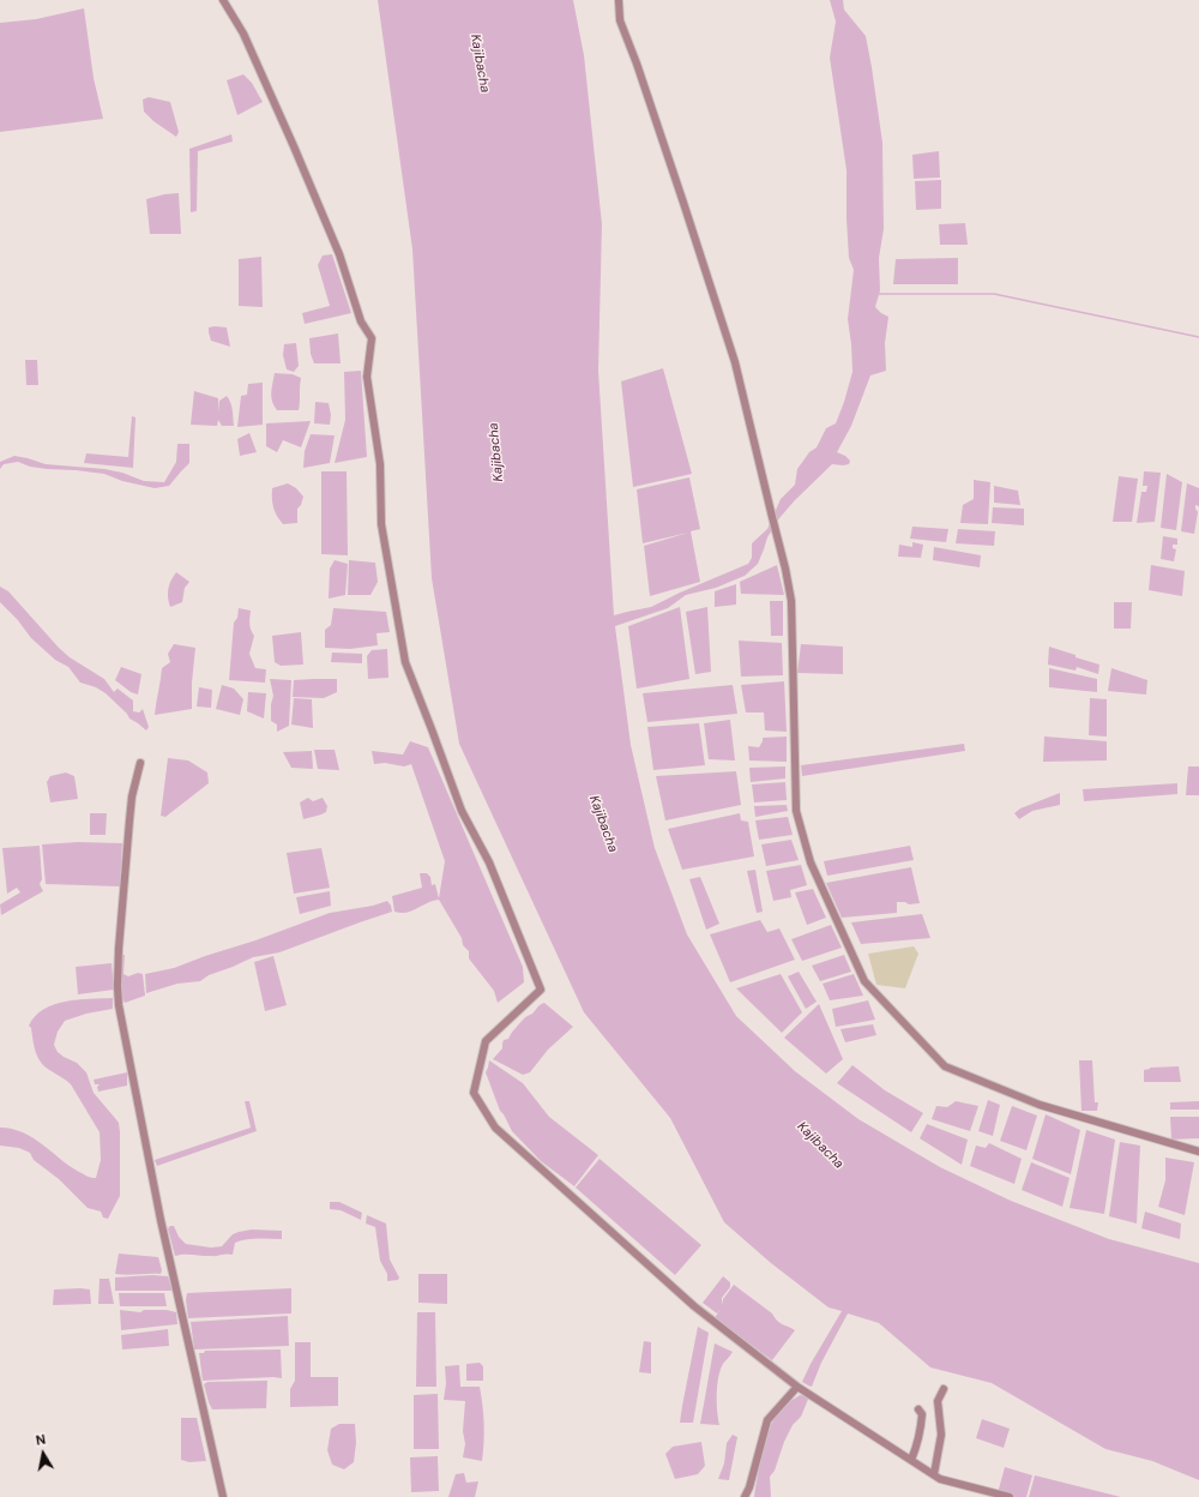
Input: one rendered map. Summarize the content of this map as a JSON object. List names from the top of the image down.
{
  "water": ["Kajibacha"],
  "north": "top"
}
